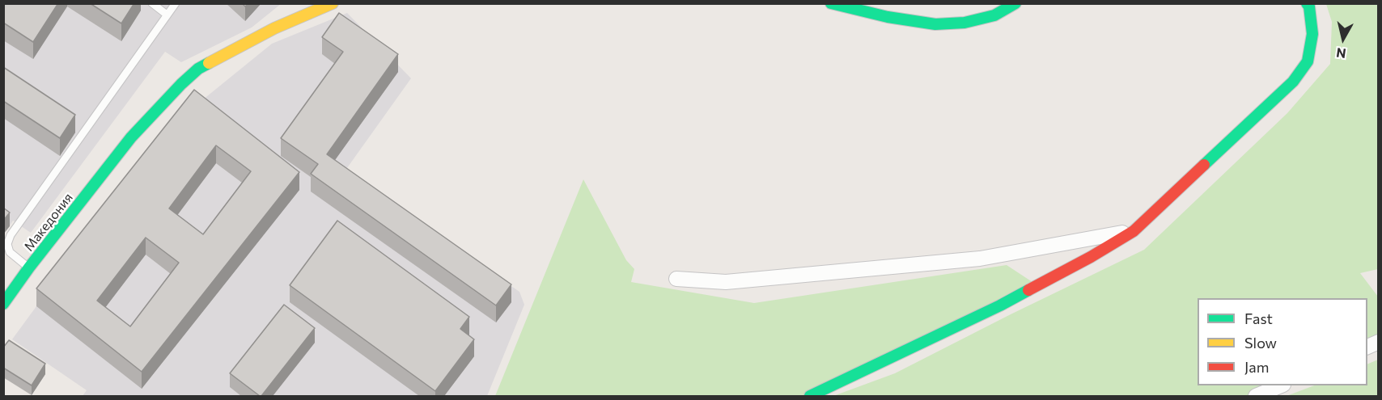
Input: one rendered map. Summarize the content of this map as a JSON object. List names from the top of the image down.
{
  "streets": {
    "street": ["Македония"]
  },
  "legend": ["Fast", "Slow", "Jam"],
  "north": "bottom"
}
